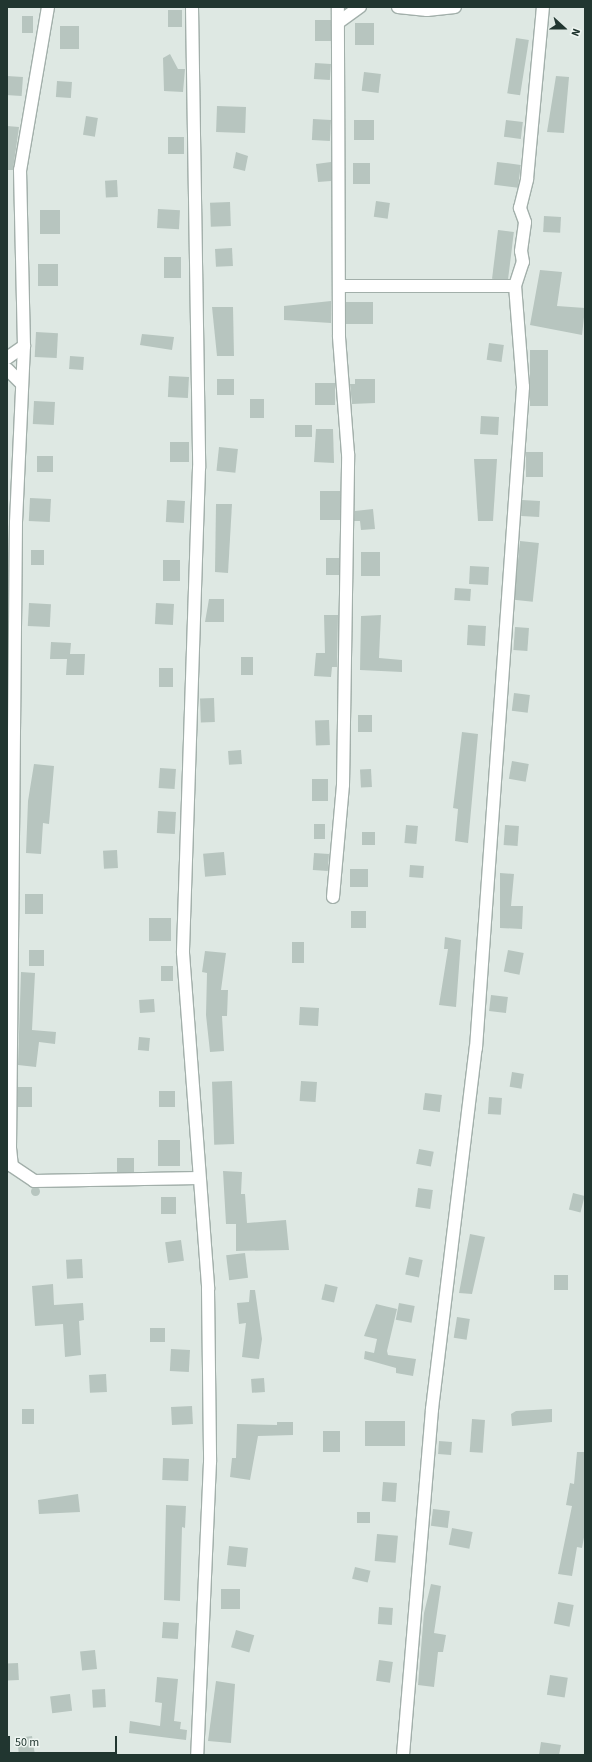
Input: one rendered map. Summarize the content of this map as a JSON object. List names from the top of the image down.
{
  "scale_bar": "50 m",
  "north": "right"
}
